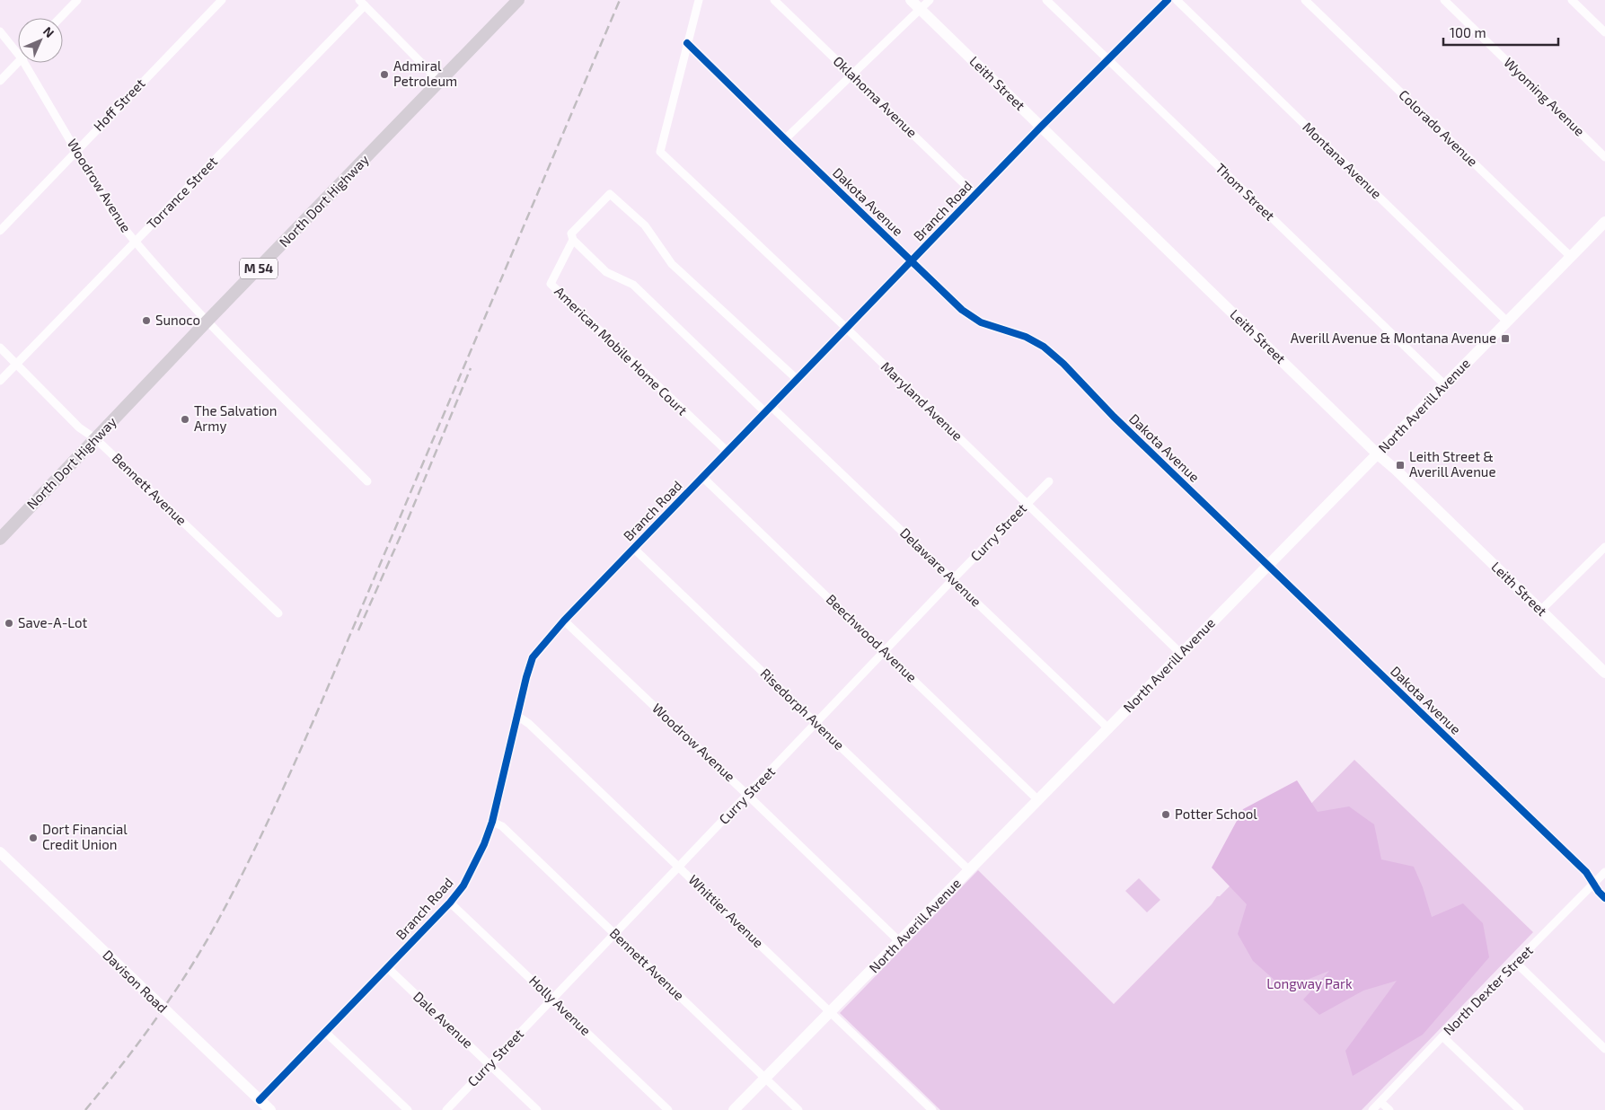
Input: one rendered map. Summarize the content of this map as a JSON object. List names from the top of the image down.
{
  "streets": {
    "main road": ["North Dort Highway", "M 54"],
    "street": [
      "Leith Street",
      "Oklahoma Avenue",
      "Wyoming Avenue",
      "Hoff Street",
      "Colorado Avenue",
      "Montana Avenue",
      "Woodrow Avenue",
      "Thom Street",
      "Torrance Street",
      "Dakota Avenue",
      "Branch Road",
      "American Mobile Home Court",
      "Maryland Avenue",
      "North Averill Avenue",
      "Bennett Avenue",
      "Curry Street",
      "Delaware Avenue",
      "Beechwood Avenue",
      "Risedorph Avenue",
      "Whittier Avenue",
      "Davison Road",
      "North Dexter Street",
      "Holly Avenue",
      "Dale Avenue"
    ]
  },
  "crossings": [
    ["Leith Street", "Branch Road"],
    ["Leith Street", "North Averill Avenue"],
    ["Oklahoma Avenue", "Branch Road"],
    ["Hoff Street", "Woodrow Avenue"],
    ["Colorado Avenue", "North Averill Avenue"],
    ["Montana Avenue", "North Averill Avenue"],
    ["Woodrow Avenue", "Torrance Street"],
    ["Woodrow Avenue", "North Dort Highway"],
    ["Woodrow Avenue", "Branch Road"],
    ["Woodrow Avenue", "North Averill Avenue"],
    ["Woodrow Avenue", "Curry Street"],
    ["Thom Street", "Branch Road"],
    ["Thom Street", "North Averill Avenue"],
    ["Torrance Street", "Bennett Avenue"],
    ["North Dort Highway", "Bennett Avenue"],
    ["Dakota Avenue", "Branch Road"],
    ["Dakota Avenue", "Maryland Avenue"],
    ["Dakota Avenue", "North Averill Avenue"],
    ["Dakota Avenue", "North Dexter Street"],
    ["Branch Road", "American Mobile Home Court"],
    ["Branch Road", "Maryland Avenue"],
    ["Branch Road", "Bennett Avenue"],
    ["Branch Road", "Delaware Avenue"],
    ["Branch Road", "Beechwood Avenue"],
    ["Branch Road", "Risedorph Avenue"],
    ["Branch Road", "Whittier Avenue"],
    ["Branch Road", "Davison Road"],
    ["Branch Road", "Holly Avenue"],
    ["Branch Road", "Dale Avenue"],
    ["Maryland Avenue", "North Averill Avenue"],
    ["Maryland Avenue", "Curry Street"],
    ["North Averill Avenue", "Bennett Avenue"],
    ["North Averill Avenue", "Delaware Avenue"],
    ["North Averill Avenue", "Beechwood Avenue"],
    ["North Averill Avenue", "Risedorph Avenue"],
    ["North Averill Avenue", "Whittier Avenue"],
    ["Bennett Avenue", "Curry Street"],
    ["Curry Street", "Delaware Avenue"],
    ["Curry Street", "Beechwood Avenue"],
    ["Curry Street", "Risedorph Avenue"],
    ["Curry Street", "Whittier Avenue"],
    ["Curry Street", "Holly Avenue"],
    ["Curry Street", "Dale Avenue"]
  ],
  "parks": ["Longway Park"],
  "places": {
    "other": [
      "Admiral Petroleum",
      "Sunoco",
      "The Salvation Army",
      "Save-A-Lot",
      "Potter School",
      "Dort Financial Credit Union"
    ],
    "transit": ["Averill Avenue & Montana Avenue", "Leith Street & Averill Avenue"]
  },
  "scale_bar": "100 m",
  "north": "top right"
}
